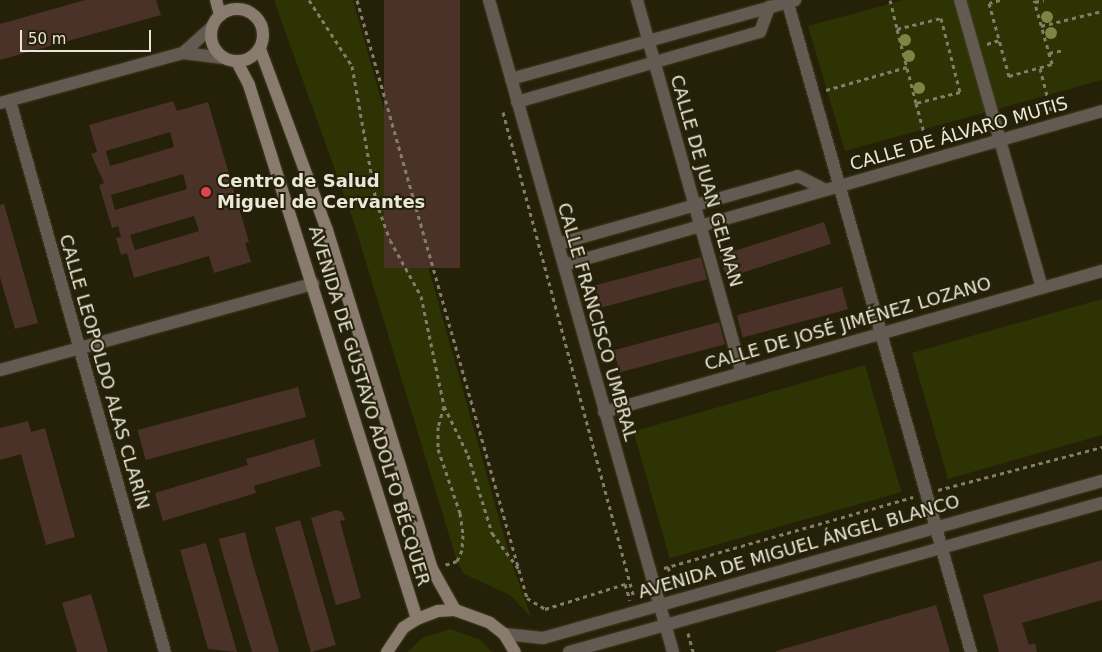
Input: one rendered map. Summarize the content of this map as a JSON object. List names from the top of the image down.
{
  "streets": {
    "street": [
      "CALLE DE ÁLVARO MUTIS",
      "CALLE DE JUAN GELMAN",
      "CALLE FRANCISCO UMBRAL",
      "CALLE DE JOSÉ JIMÉNEZ LOZANO",
      "CALLE LEOPOLDO ALAS CLARÍN",
      "AVENIDA DE GUSTAVO ADOLFO BÉCQUER",
      "AVENIDA DE MIGUEL ÁNGEL BLANCO"
    ]
  },
  "crossings": [
    ["CALLE DE ÁLVARO MUTIS", "CALLE DE JUAN GELMAN"],
    ["CALLE DE ÁLVARO MUTIS", "CALLE FRANCISCO UMBRAL"],
    ["CALLE DE JUAN GELMAN", "CALLE DE JOSÉ JIMÉNEZ LOZANO"],
    ["CALLE FRANCISCO UMBRAL", "CALLE DE JOSÉ JIMÉNEZ LOZANO"],
    ["CALLE FRANCISCO UMBRAL", "AVENIDA DE MIGUEL ÁNGEL BLANCO"]
  ],
  "places": ["Centro de Salud Miguel de Cervantes"],
  "scale_bar": "50 m"
}
